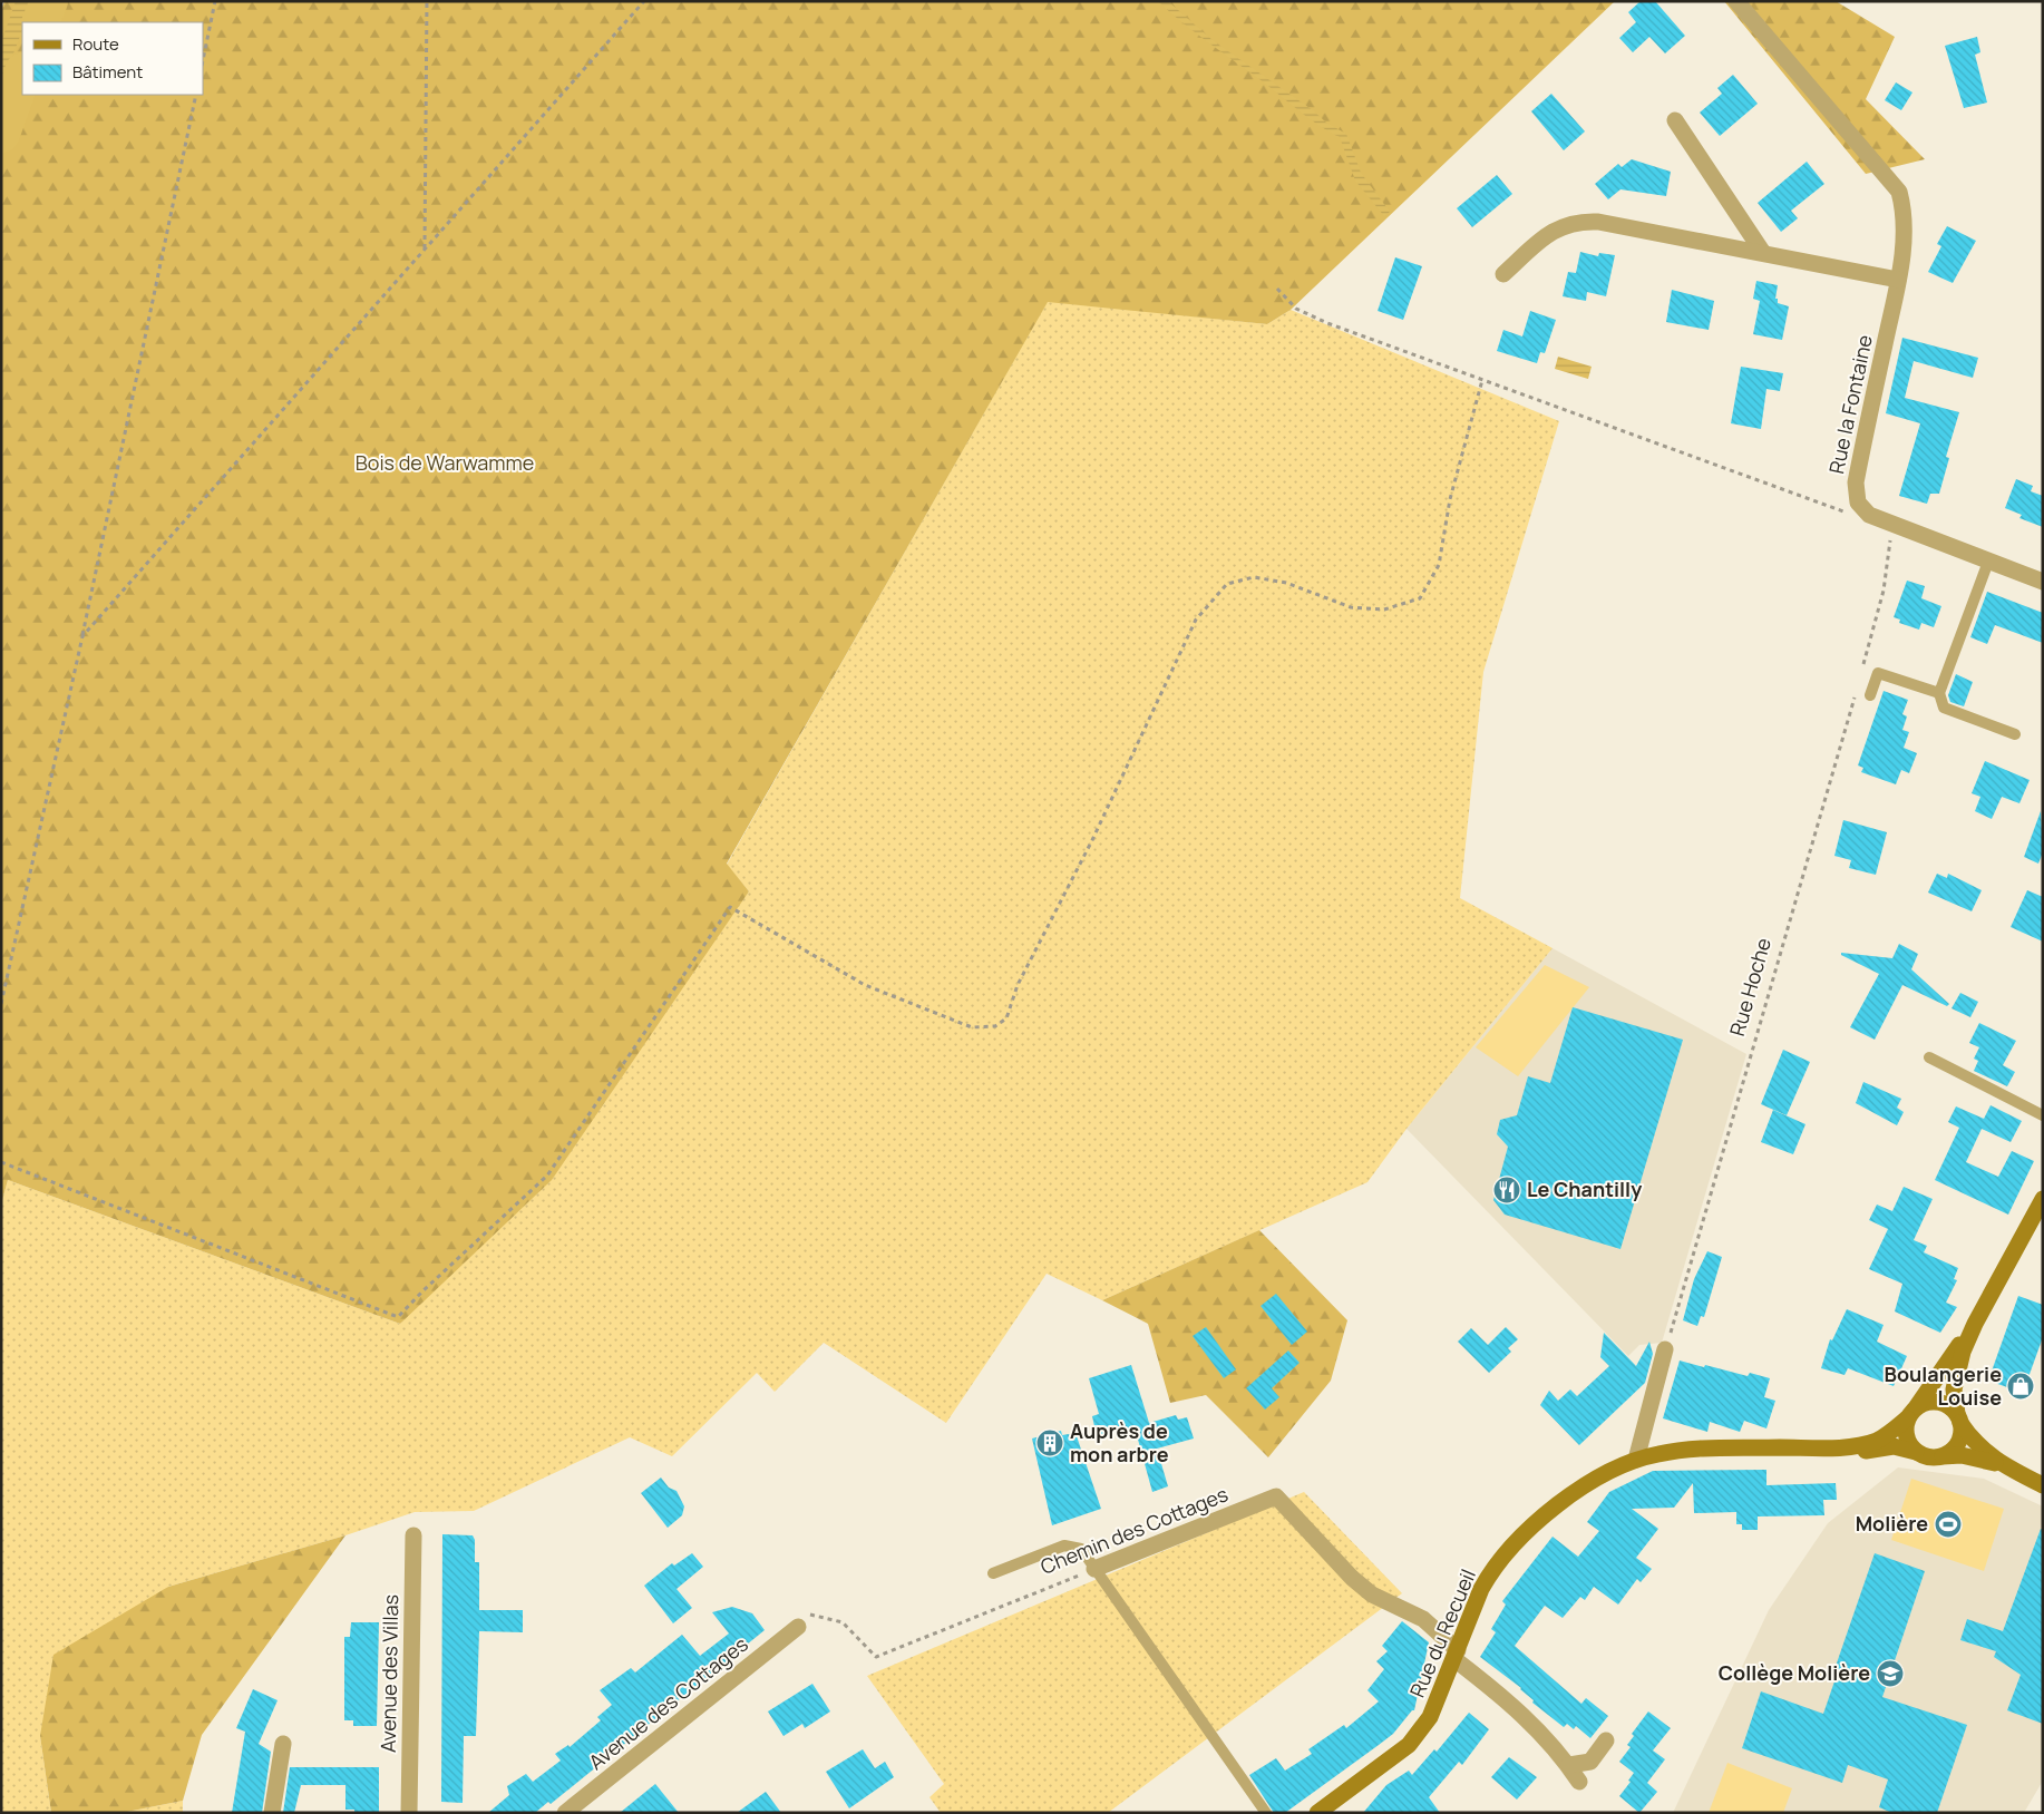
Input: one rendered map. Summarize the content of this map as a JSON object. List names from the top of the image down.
{
  "streets": {
    "street": [
      "Rue la Fontaine",
      "Chemin des Cottages",
      "Rue du Recueil",
      "Avenue des Villas",
      "Avenue des Cottages"
    ],
    "path": ["Rue Hoche"]
  },
  "crossings": [
    ["Chemin des Cottages", "Rue du Recueil"],
    ["Chemin des Cottages", "Avenue des Cottages"]
  ],
  "parks": ["Bois de Warwamme"],
  "places": {
    "restaurant": ["Le Chantilly"],
    "shop": ["Boulangerie Louise"],
    "building": ["Auprès de mon arbre"],
    "sports": ["Molière"],
    "school or university": ["Collège Molière"]
  },
  "legend": ["Route", "Bâtiment"]
}
